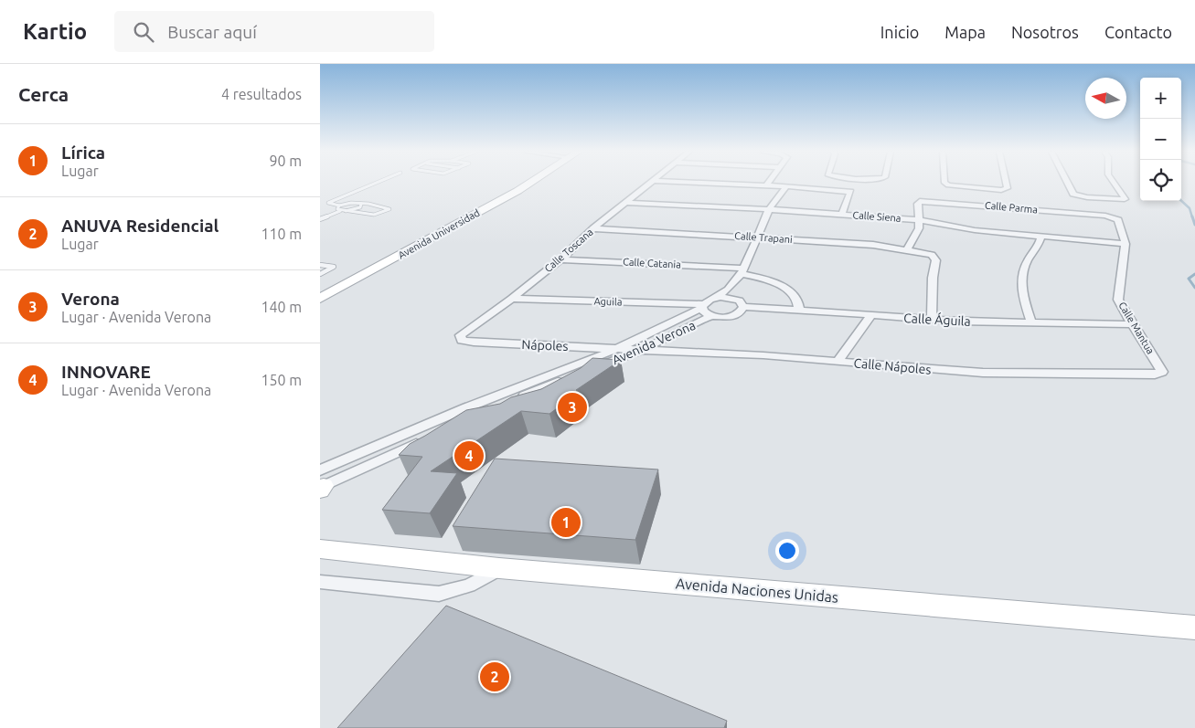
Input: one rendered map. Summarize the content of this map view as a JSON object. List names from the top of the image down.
{
  "streets": {
    "main road": ["Avenida Universidad", "Avenida Naciones Unidas"],
    "street": [
      "Calle Parma",
      "Calle Siena",
      "Calle Trapani",
      "Calle Toscana",
      "Calle Catania",
      "Aguila",
      "Calle Águila",
      "Calle Mantua",
      "Avenida Verona",
      "Nápoles",
      "Calle Nápoles"
    ]
  },
  "crossings": [
    ["Calle Parma", "Calle Siena"],
    ["Calle Parma", "Calle Mantua"],
    ["Calle Siena", "Calle Toscana"],
    ["Calle Siena", "Calle Mantua"],
    ["Calle Trapani", "Calle Toscana"],
    ["Calle Trapani", "Calle Águila"],
    ["Calle Toscana", "Calle Catania"],
    ["Calle Toscana", "Aguila"],
    ["Calle Toscana", "Nápoles"],
    ["Calle Catania", "Calle Águila"],
    ["Aguila", "Avenida Verona"],
    ["Calle Águila", "Calle Mantua"],
    ["Calle Mantua", "Calle Nápoles"],
    ["Avenida Verona", "Nápoles"],
    ["Avenida Verona", "Calle Nápoles"],
    ["Nápoles", "Calle Nápoles"]
  ],
  "north": "left",
  "page": {
    "header": "Kartio",
    "search": "Buscar aquí",
    "nav": [
      "Inicio",
      "Mapa",
      "Nosotros",
      "Contacto"
    ],
    "heading": ["Cerca", "4 resultados"],
    "map_buttons": ["+", "−"],
    "list": [
      {
        "mark": "1",
        "name": "Lírica",
        "note": "Lugar",
        "value": "90 m"
      },
      {
        "mark": "2",
        "name": "ANUVA Residencial",
        "note": "Lugar",
        "value": "110 m"
      },
      {
        "mark": "3",
        "name": "Verona",
        "note": "Lugar · Avenida Verona",
        "value": "140 m"
      },
      {
        "mark": "4",
        "name": "INNOVARE",
        "note": "Lugar · Avenida Verona",
        "value": "150 m"
      }
    ],
    "pins": [
      "3",
      "4",
      "1",
      "2"
    ]
  }
}
